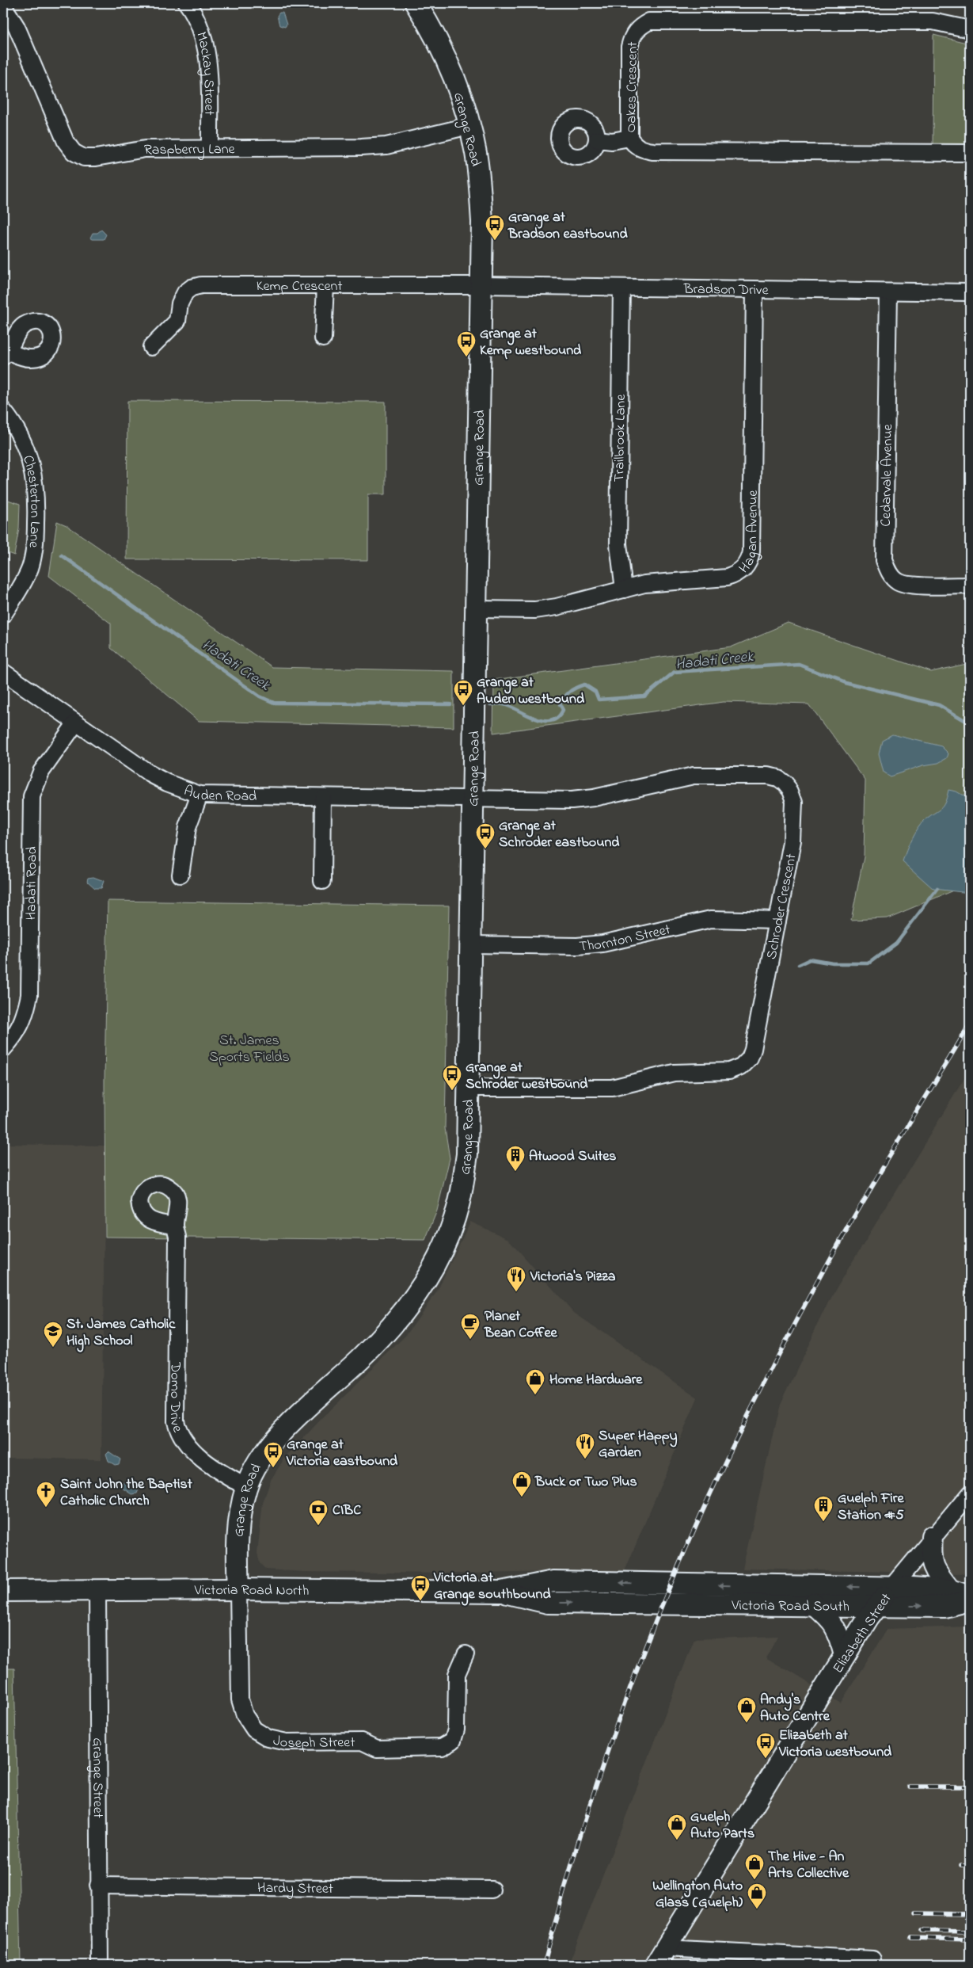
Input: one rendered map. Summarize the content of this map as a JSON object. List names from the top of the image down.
{
  "streets": {
    "main road": [
      "Grange Road",
      "Victoria Road North",
      "Victoria Road South",
      "Elizabeth Street"
    ],
    "street": [
      "Mackay Street",
      "Oakes Crescent",
      "Raspberry Lane",
      "Kemp Crescent",
      "Bradson Drive",
      "Trailbrook Lane",
      "Cedarvale Avenue",
      "Chesterton Lane",
      "Hagan Avenue",
      "Auden Road",
      "Hadati Road",
      "Schroder Crescent",
      "Thornton Street",
      "Domo Drive",
      "Joseph Street",
      "Grange Street",
      "Hardy Street"
    ]
  },
  "crossings": [
    ["Mackay Street", "Raspberry Lane"],
    ["Grange Road", "Raspberry Lane"],
    ["Grange Road", "Kemp Crescent"],
    ["Grange Road", "Bradson Drive"],
    ["Grange Road", "Hagan Avenue"],
    ["Grange Road", "Auden Road"],
    ["Grange Road", "Schroder Crescent"],
    ["Grange Road", "Thornton Street"],
    ["Grange Road", "Domo Drive"],
    ["Grange Road", "Victoria Road North"],
    ["Grange Road", "Joseph Street"],
    ["Kemp Crescent", "Bradson Drive"],
    ["Bradson Drive", "Trailbrook Lane"],
    ["Bradson Drive", "Cedarvale Avenue"],
    ["Bradson Drive", "Hagan Avenue"],
    ["Trailbrook Lane", "Hagan Avenue"],
    ["Auden Road", "Hadati Road"],
    ["Auden Road", "Schroder Crescent"],
    ["Schroder Crescent", "Thornton Street"],
    ["Victoria Road North", "Victoria Road South"],
    ["Victoria Road North", "Joseph Street"],
    ["Victoria Road North", "Grange Street"],
    ["Victoria Road South", "Elizabeth Street"],
    ["Grange Street", "Hardy Street"]
  ],
  "water": ["Hadati Creek"],
  "parks": ["St. James Sports Fields"],
  "places": {
    "bus stop": [
      "Grange at Bradson eastbound",
      "Grange at Kemp westbound",
      "Grange at Auden westbound",
      "Grange at Schroder eastbound",
      "Grange at Schroder westbound",
      "Grange at Victoria eastbound",
      "Victoria at Grange southbound",
      "Elizabeth at Victoria westbound"
    ],
    "building": ["Atwood Suites", "Guelph Fire Station #5"],
    "restaurant": ["Victoria's Pizza", "Super Happy Garden"],
    "cafe": ["Planet Bean Coffee"],
    "school or university": ["St. James Catholic High School"],
    "shop": [
      "Home Hardware",
      "Buck or Two Plus",
      "Andy's Auto Centre",
      "Guelph Auto Parts",
      "The Hive - An Arts Collective",
      "Wellington Auto Glass (Guelph)"
    ],
    "church": ["Saint John the Baptist Catholic Church"],
    "bank": ["CIBC"]
  }
}
